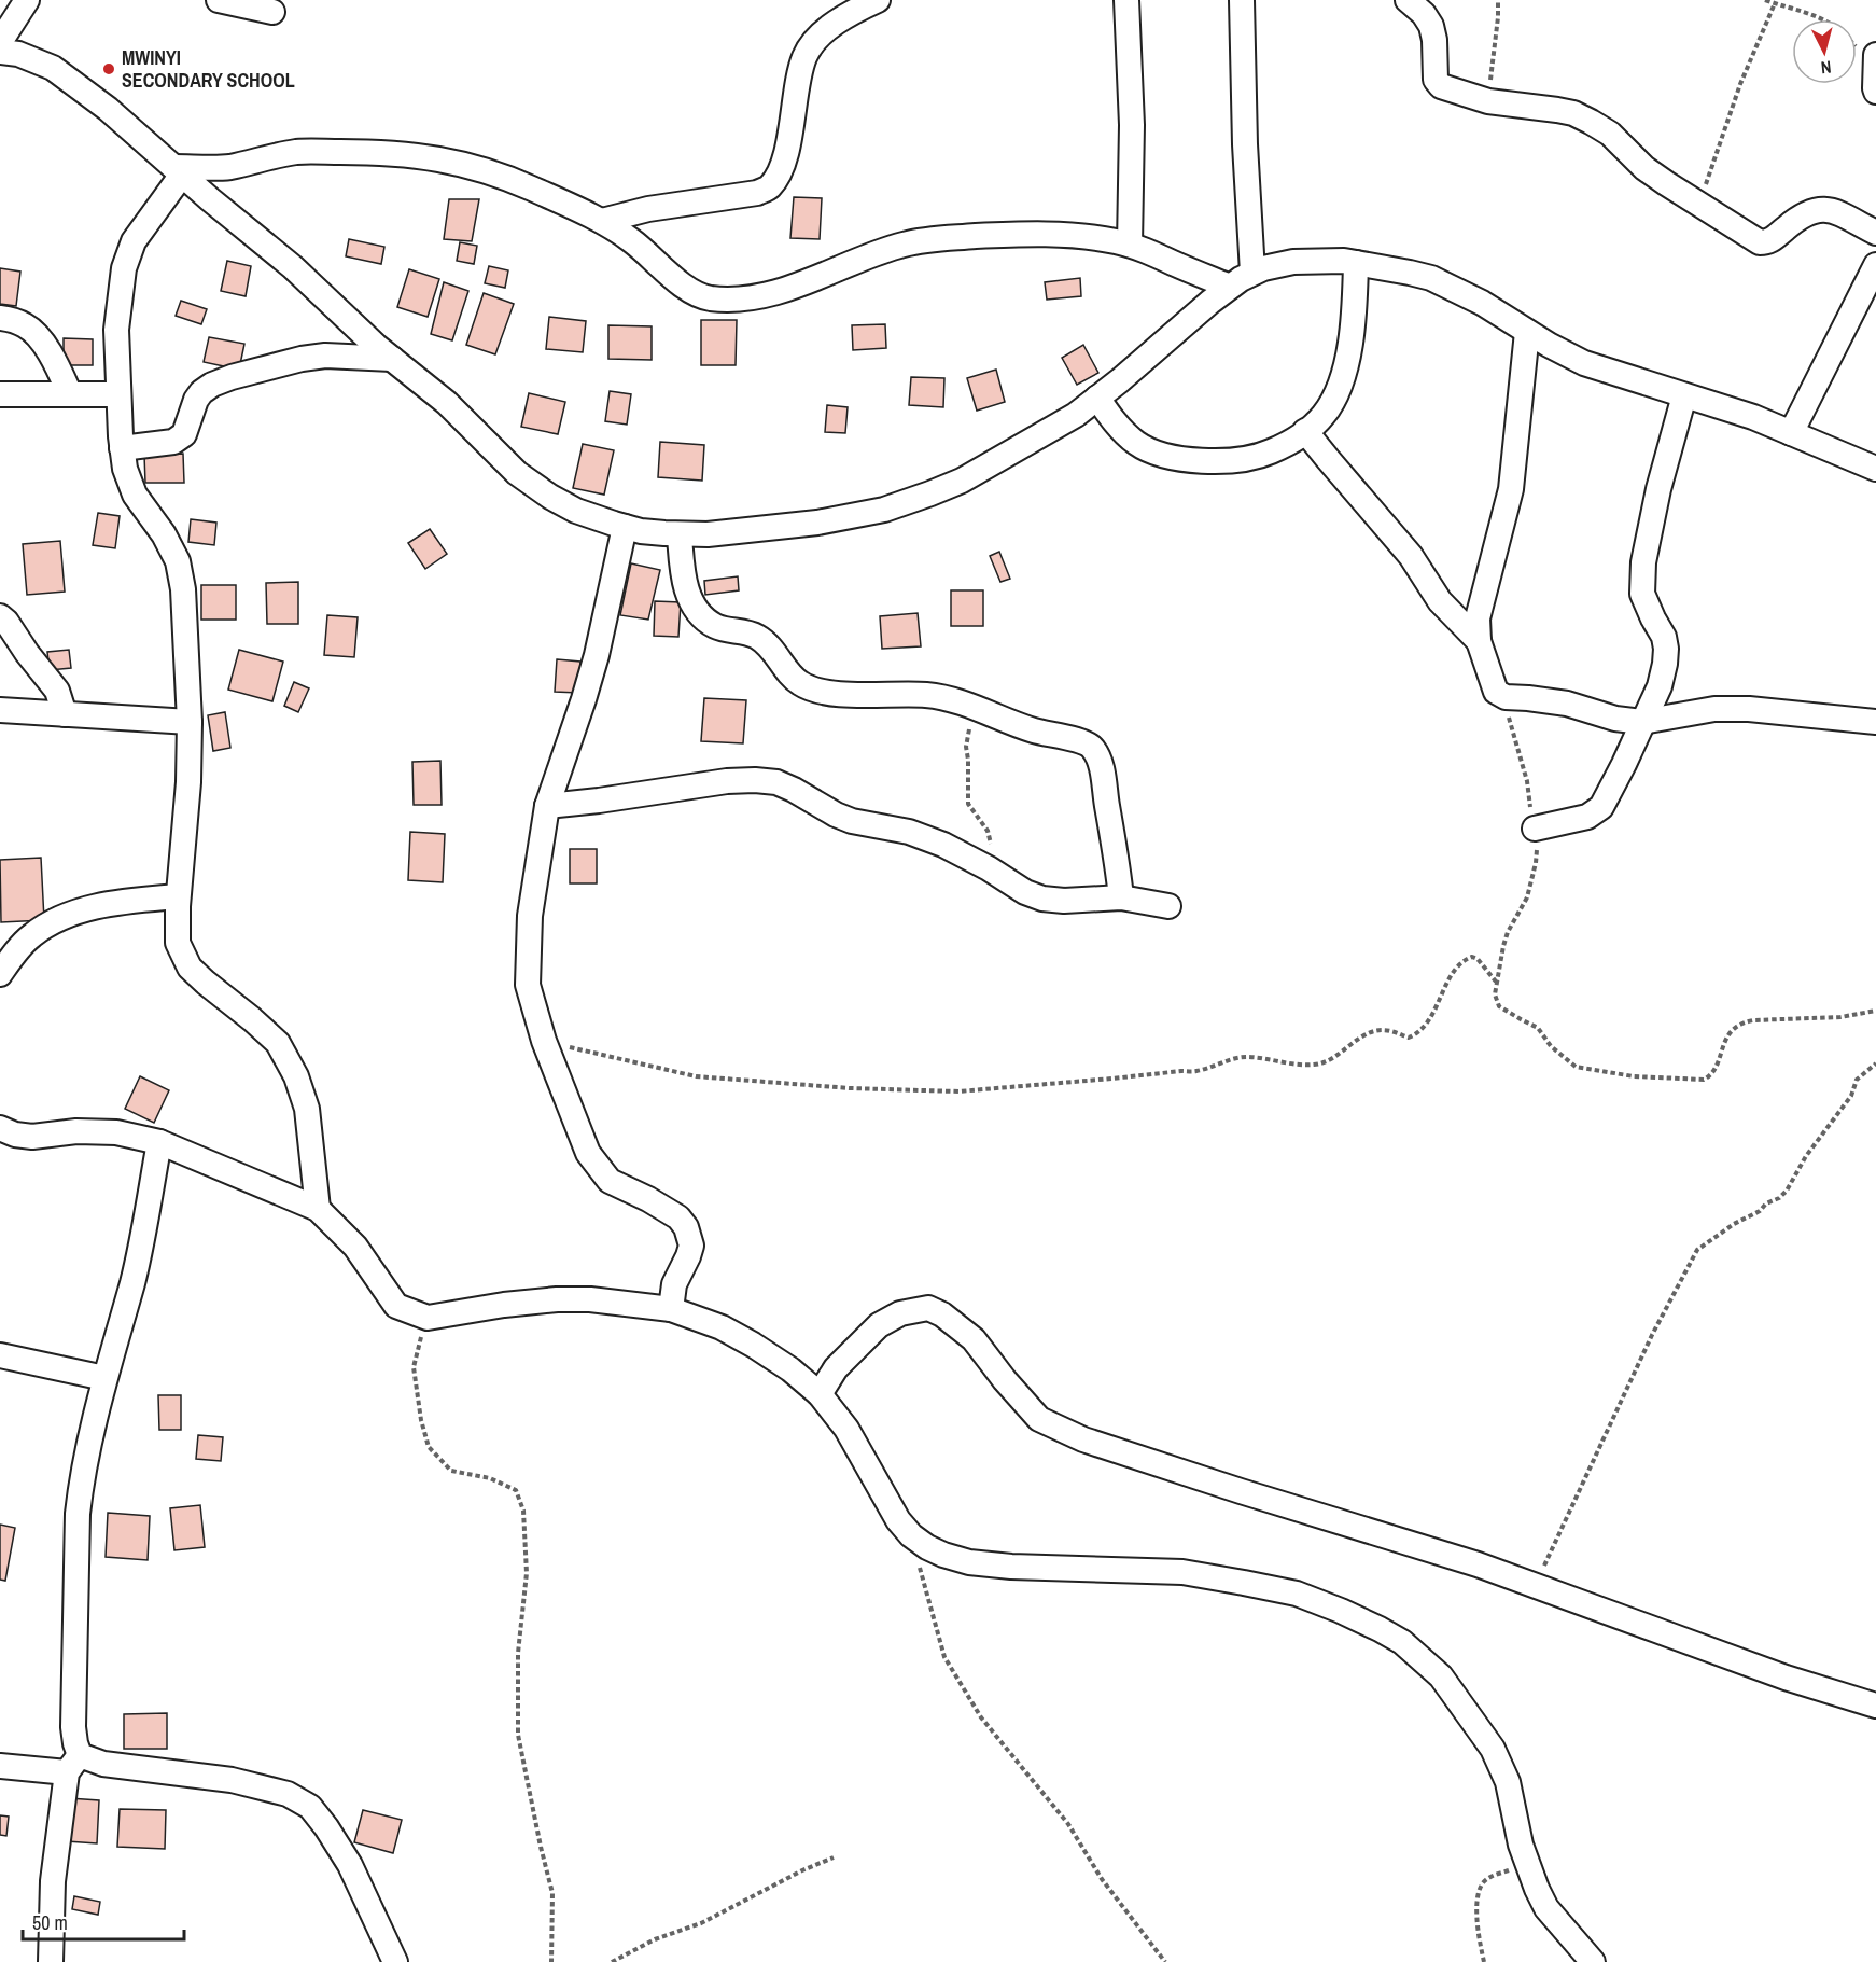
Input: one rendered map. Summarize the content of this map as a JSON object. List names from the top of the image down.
{
  "places": ["MWINYI SECONDARY SCHOOL"],
  "scale_bar": "50 m",
  "north": "bottom"
}
